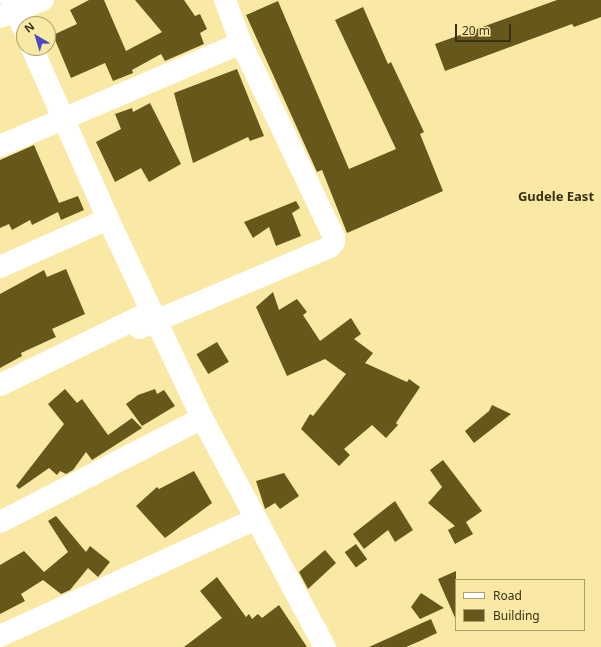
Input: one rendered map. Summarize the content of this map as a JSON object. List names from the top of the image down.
{
  "districts": ["Gudele East"],
  "legend": ["Road", "Building"],
  "scale_bar": "20 m",
  "north": "top left"
}
